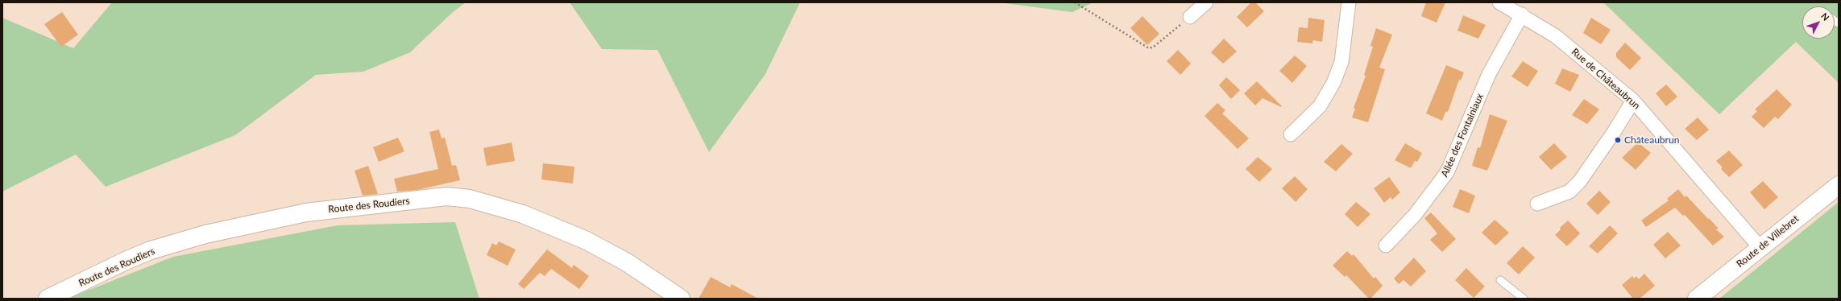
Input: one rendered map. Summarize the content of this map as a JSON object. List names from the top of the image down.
{
  "streets": {
    "street": [
      "Rue de Châteaubrun",
      "Allée des Fontainiaux",
      "Route des Roudiers",
      "Route de Villebret"
    ]
  },
  "crossings": [
    ["Rue de Châteaubrun", "Allée des Fontainiaux"],
    ["Rue de Châteaubrun", "Route de Villebret"]
  ],
  "places": ["Châteaubrun"],
  "north": "top right"
}
